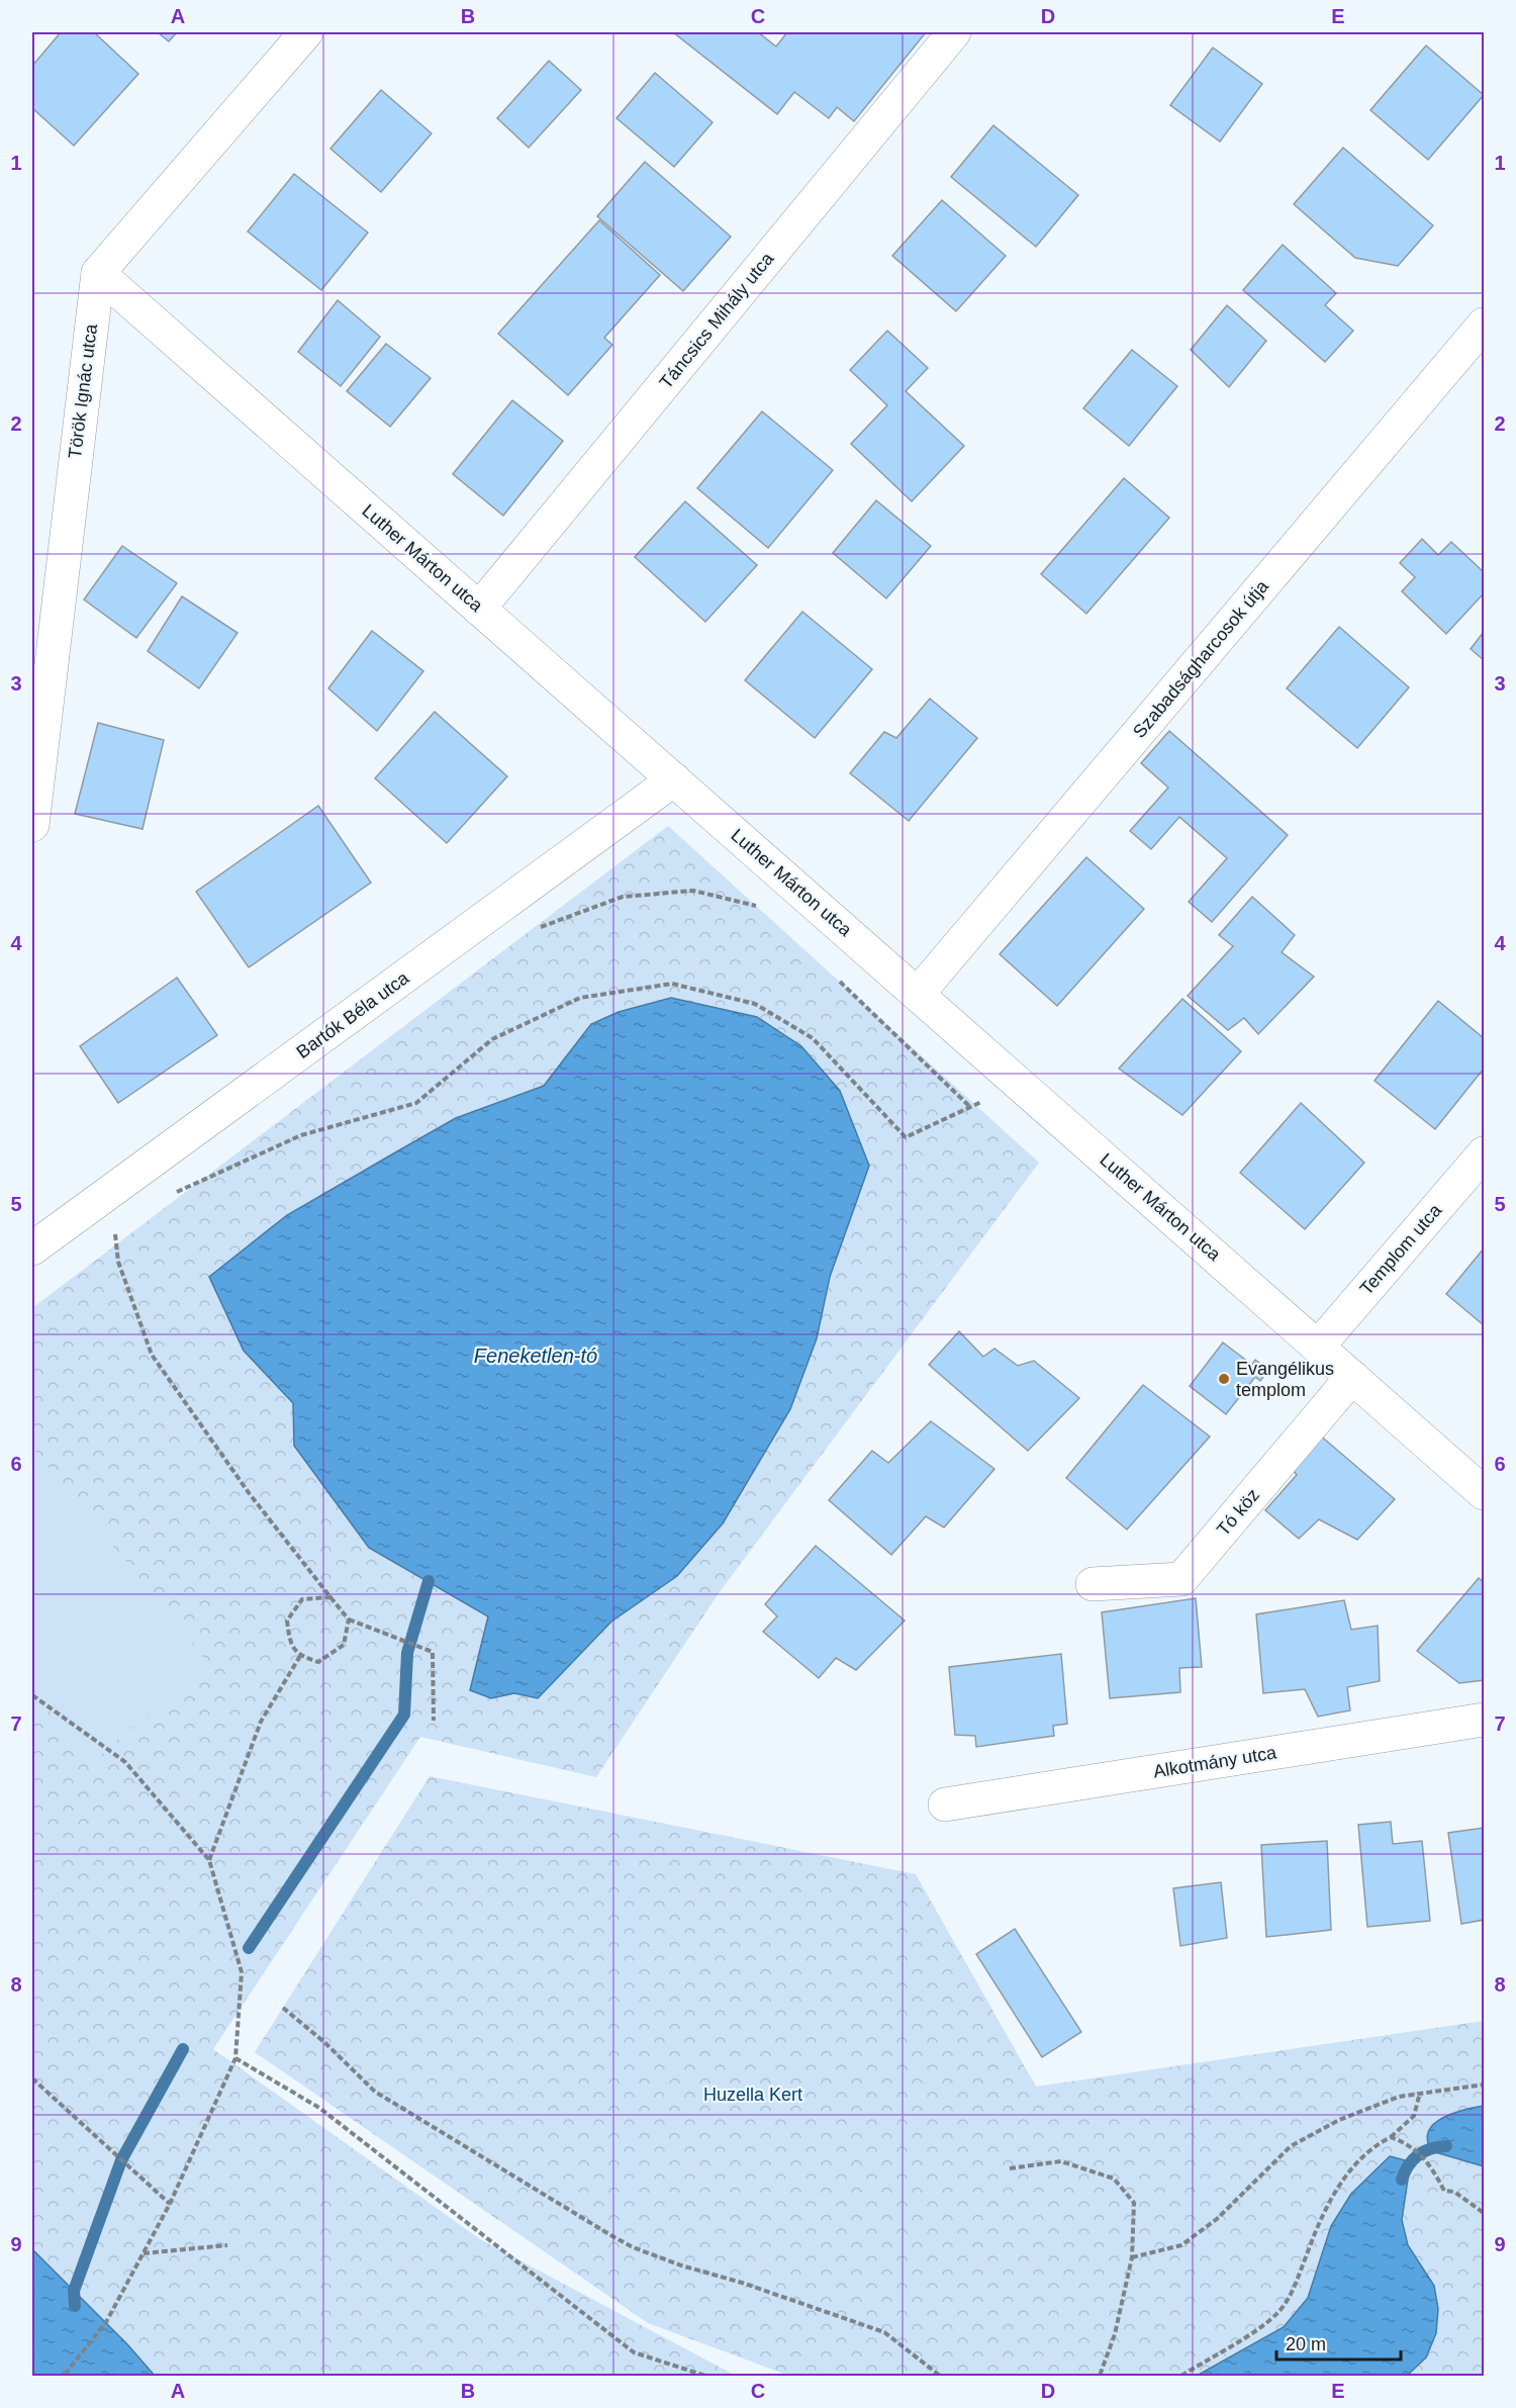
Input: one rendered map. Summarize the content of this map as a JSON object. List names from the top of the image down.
{
  "streets": {
    "street": [
      "Táncsics Mihály utca",
      "Török Ignác utca",
      "Luther Márton utca",
      "Szabadságharcosok útja",
      "Bartók Béla utca",
      "Templom utca",
      "Tó köz",
      "Alkotmány utca"
    ]
  },
  "crossings": [
    ["Táncsics Mihály utca", "Luther Márton utca"],
    ["Török Ignác utca", "Luther Márton utca"],
    ["Luther Márton utca", "Szabadságharcosok útja"],
    ["Luther Márton utca", "Bartók Béla utca"],
    ["Luther Márton utca", "Templom utca"],
    ["Luther Márton utca", "Tó köz"]
  ],
  "water": ["Feneketlen-tó"],
  "parks": ["Huzella Kert"],
  "places": ["Evangélikus templom"],
  "scale_bar": "20 m",
  "grid": {
    "columns": [
      "A",
      "B",
      "C",
      "D",
      "E"
    ],
    "rows": [
      "1",
      "2",
      "3",
      "4",
      "5",
      "6",
      "7",
      "8",
      "9"
    ]
  }
}
